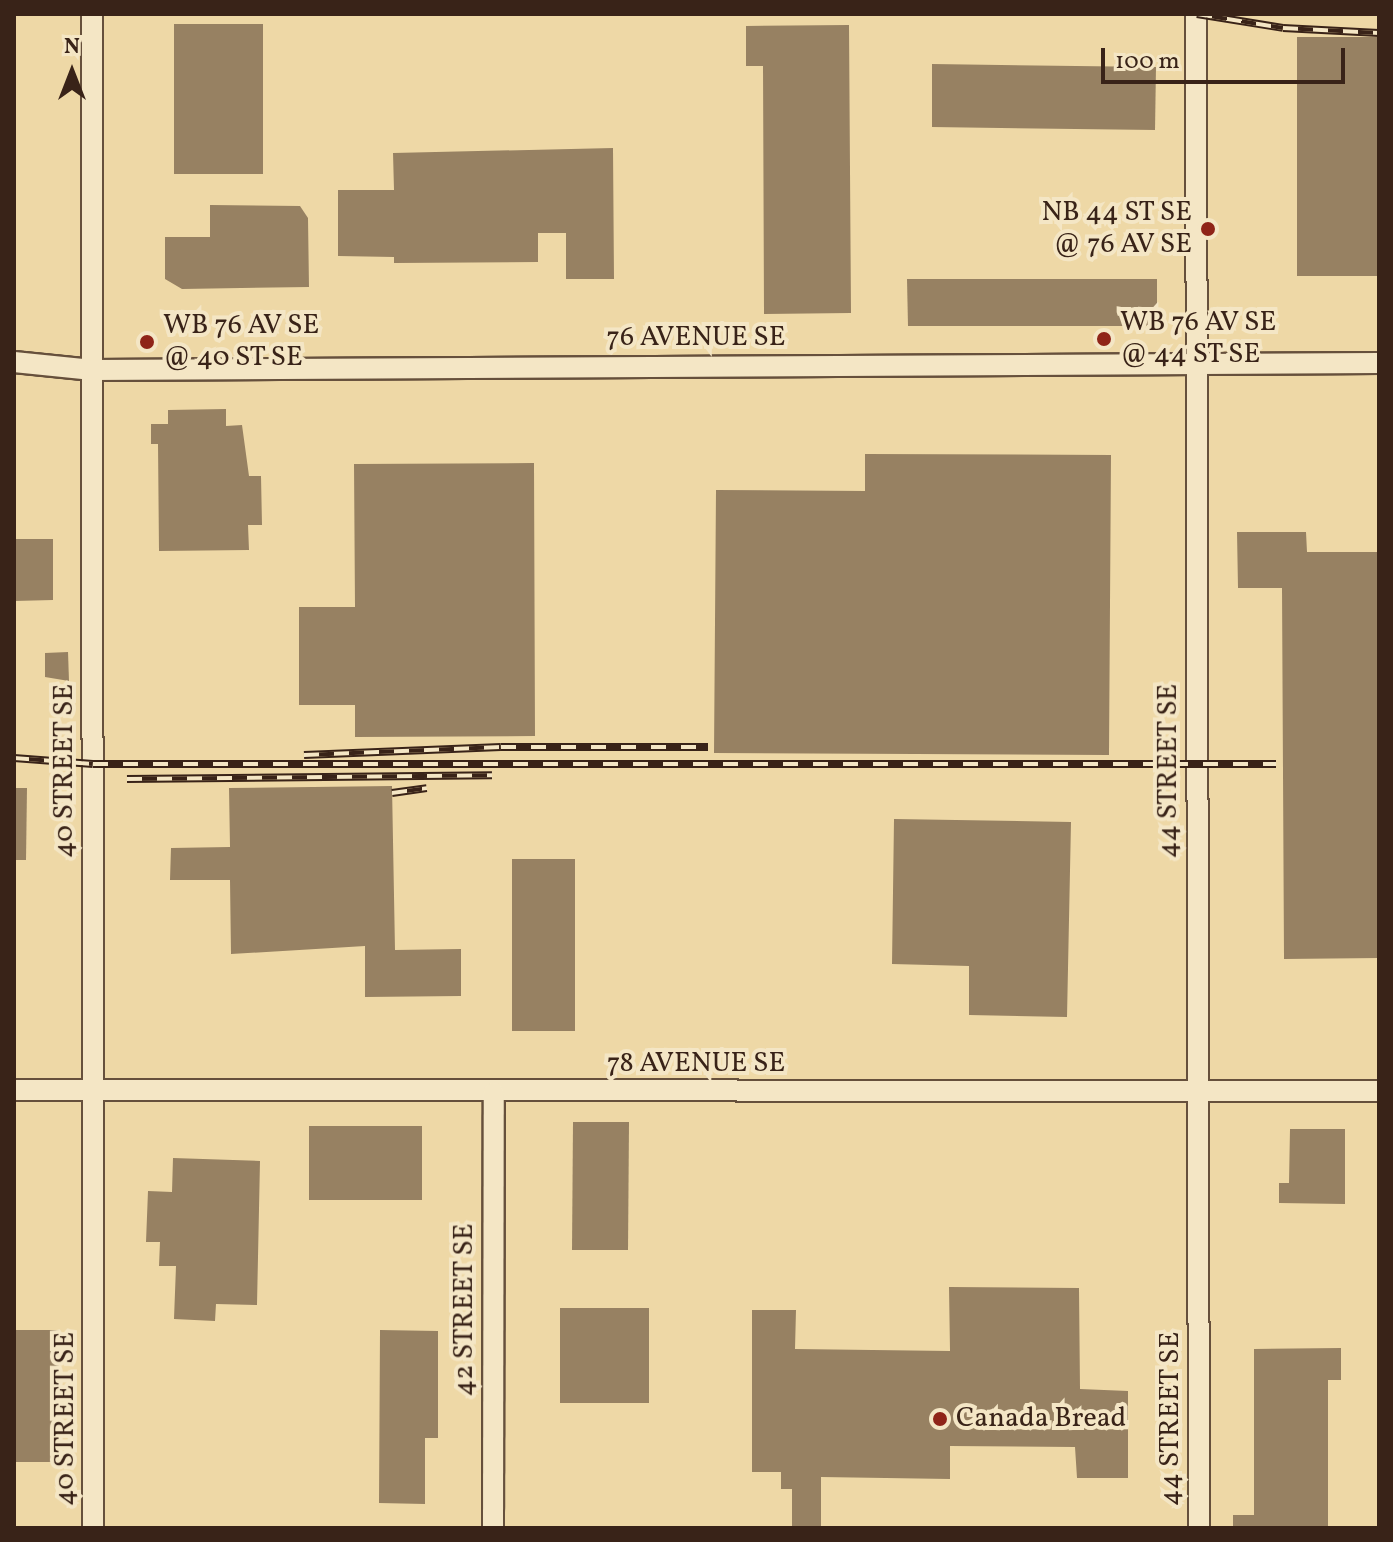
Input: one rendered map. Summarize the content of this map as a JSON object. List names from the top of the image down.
{
  "streets": {
    "street": [
      "76 AVENUE SE",
      "40 STREET SE",
      "44 STREET SE",
      "78 AVENUE SE",
      "42 STREET SE"
    ]
  },
  "crossings": [
    ["76 AVENUE SE", "40 STREET SE"],
    ["76 AVENUE SE", "44 STREET SE"],
    ["40 STREET SE", "78 AVENUE SE"],
    ["44 STREET SE", "78 AVENUE SE"],
    ["78 AVENUE SE", "42 STREET SE"]
  ],
  "places": [
    "NB 44 ST SE @ 76 AV SE",
    "WB 76 AV SE @ 44 ST SE",
    "WB 76 AV SE @ 40 ST SE",
    "Canada Bread"
  ],
  "scale_bar": "100 m",
  "north": "top"
}
